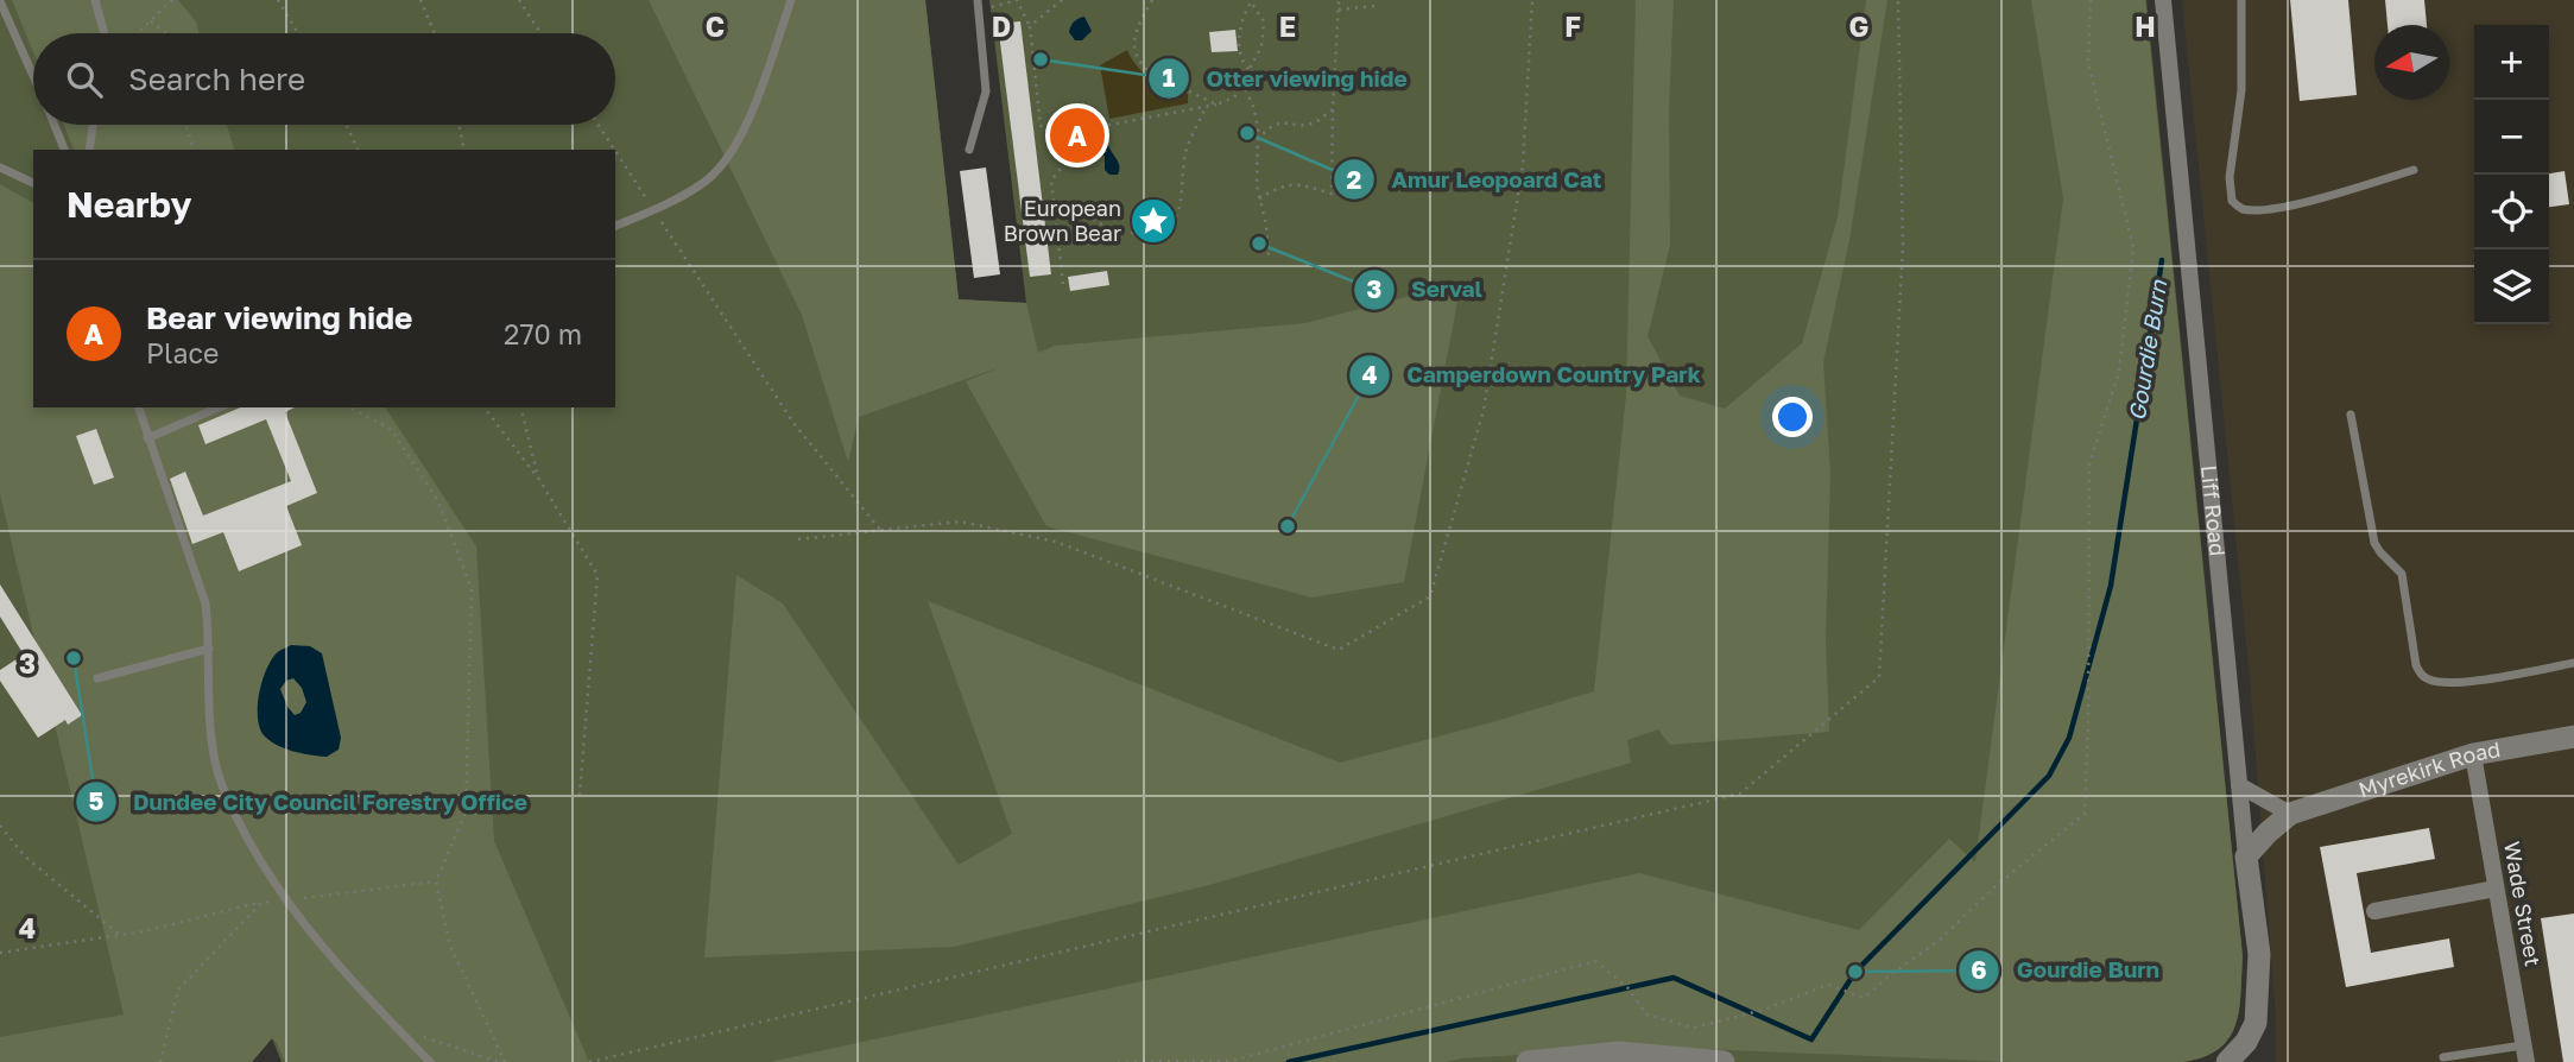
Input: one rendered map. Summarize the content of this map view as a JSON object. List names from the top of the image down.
{
  "streets": {
    "street": ["Liff Road", "Myrekirk Road", "Wade Street"]
  },
  "crossings": [
    ["Liff Road", "Myrekirk Road"],
    ["Myrekirk Road", "Wade Street"]
  ],
  "water": ["Gourdie Burn"],
  "places": {
    "other": [
      "Otter viewing hide",
      "Amur Leopoard Cat",
      "Serval",
      "Camperdown Country Park",
      "Dundee City Council Forestry Office",
      "Gourdie Burn"
    ],
    "place": ["European Brown Bear"]
  },
  "north": "left",
  "page": {
    "map_buttons": ["+", "−"],
    "search": "Search here",
    "pins": "A",
    "heading": "Nearby",
    "list": [
      {
        "mark": "A",
        "name": "Bear viewing hide",
        "note": "Place",
        "value": "270 m"
      }
    ]
  },
  "grid": {
    "columns": [
      "C",
      "D",
      "E",
      "F",
      "G",
      "H"
    ],
    "rows": ["3", "4"]
  }
}
